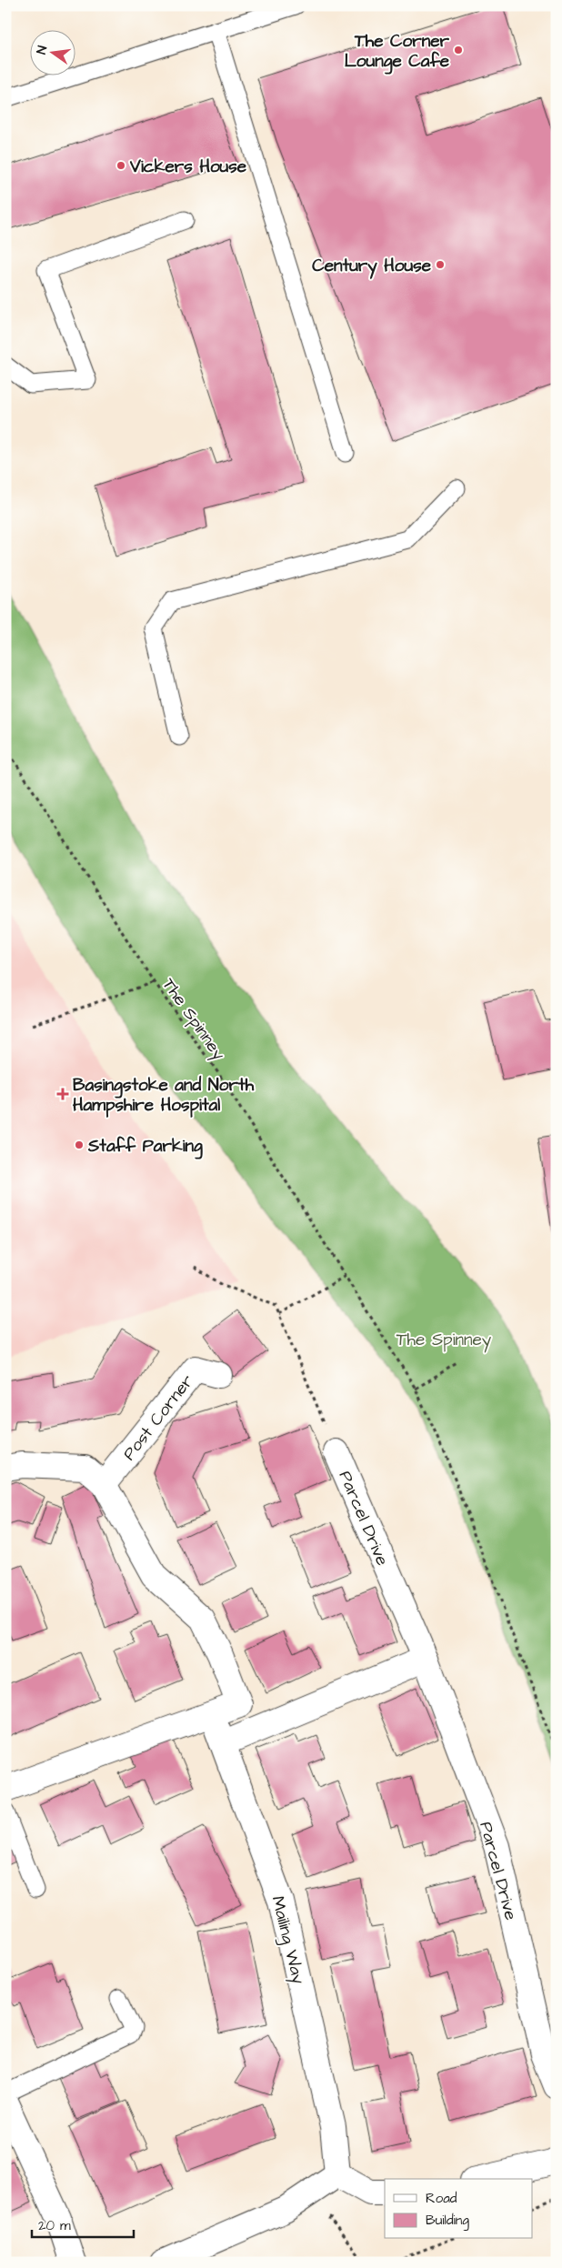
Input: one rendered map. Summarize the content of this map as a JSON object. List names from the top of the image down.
{
  "streets": {
    "street": ["Post Corner", "Parcel Drive", "Mailing Way"],
    "path": ["The Spinney"]
  },
  "parks": ["The Spinney"],
  "places": {
    "other": [
      "The Corner Lounge Cafe",
      "Vickers House",
      "Century House",
      "Staff Parking"
    ],
    "health": ["Basingstoke and North Hampshire Hospital"]
  },
  "legend": ["Road", "Building"],
  "scale_bar": "20 m",
  "north": "left"
}
